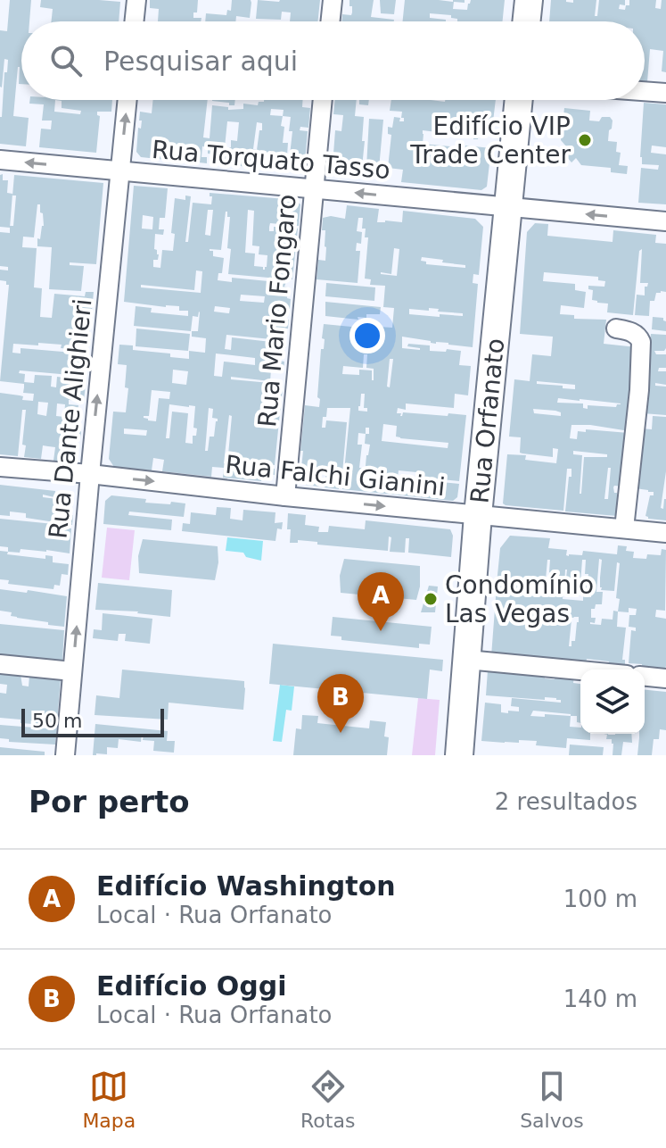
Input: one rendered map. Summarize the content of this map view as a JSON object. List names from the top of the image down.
{
  "streets": {
    "main road": ["Rua Orfanato"],
    "street": [
      "Rua Torquato Tasso",
      "Rua Mario Fongaro",
      "Rua Dante Alighieri",
      "Rua Falchi Gianini"
    ]
  },
  "crossings": [
    ["Rua Torquato Tasso", "Rua Mario Fongaro"],
    ["Rua Torquato Tasso", "Rua Dante Alighieri"],
    ["Rua Torquato Tasso", "Rua Orfanato"],
    ["Rua Mario Fongaro", "Rua Falchi Gianini"],
    ["Rua Dante Alighieri", "Rua Falchi Gianini"],
    ["Rua Orfanato", "Rua Falchi Gianini"]
  ],
  "one_way": ["Rua Torquato Tasso", "Rua Dante Alighieri", "Rua Falchi Gianini"],
  "places": ["Edifício VIP Trade Center", "Condomínio Las Vegas"],
  "scale_bar": "50 m",
  "page": {
    "search": "Pesquisar aqui",
    "pins": ["A", "B"],
    "scale": "50 m",
    "heading": ["Por perto", "2 resultados"],
    "list": [
      {
        "mark": "A",
        "name": "Edifício Washington",
        "note": "Local · Rua Orfanato",
        "value": "100 m"
      },
      {
        "mark": "B",
        "name": "Edifício Oggi",
        "note": "Local · Rua Orfanato",
        "value": "140 m"
      }
    ],
    "nav": ["Mapa", "Rotas", "Salvos"]
  }
}
